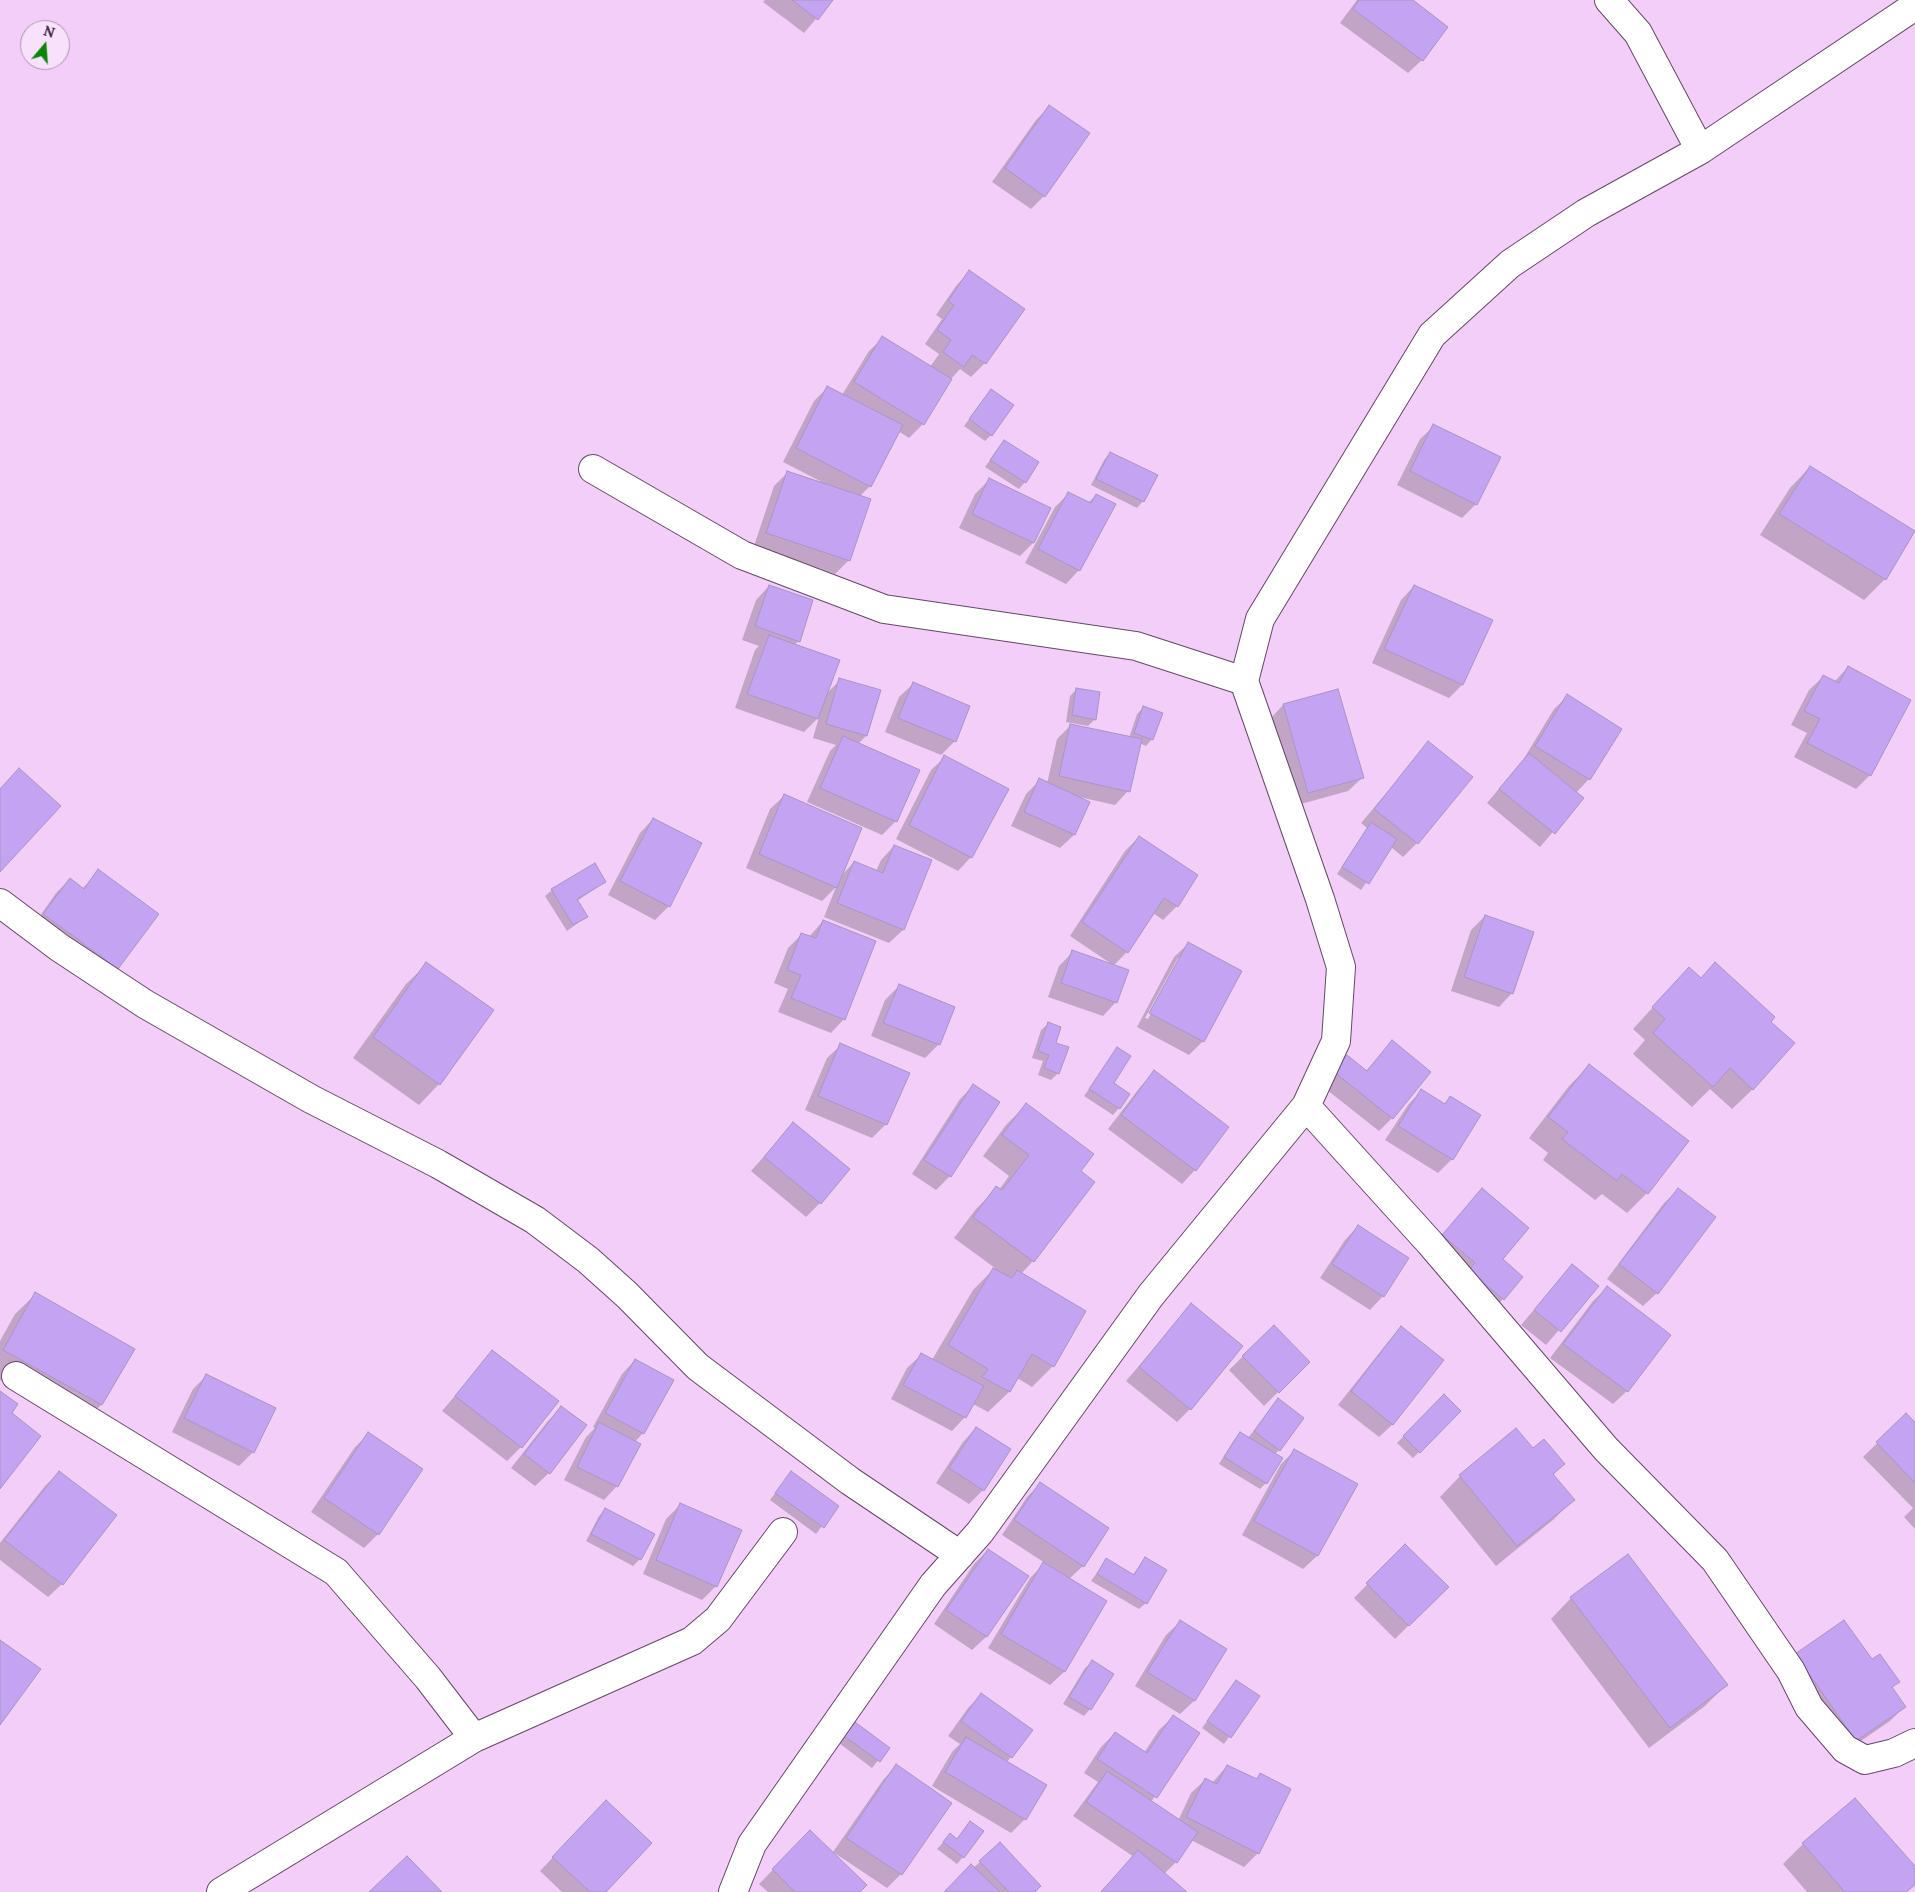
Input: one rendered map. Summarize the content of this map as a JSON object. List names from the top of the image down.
{
  "north": "top"
}
